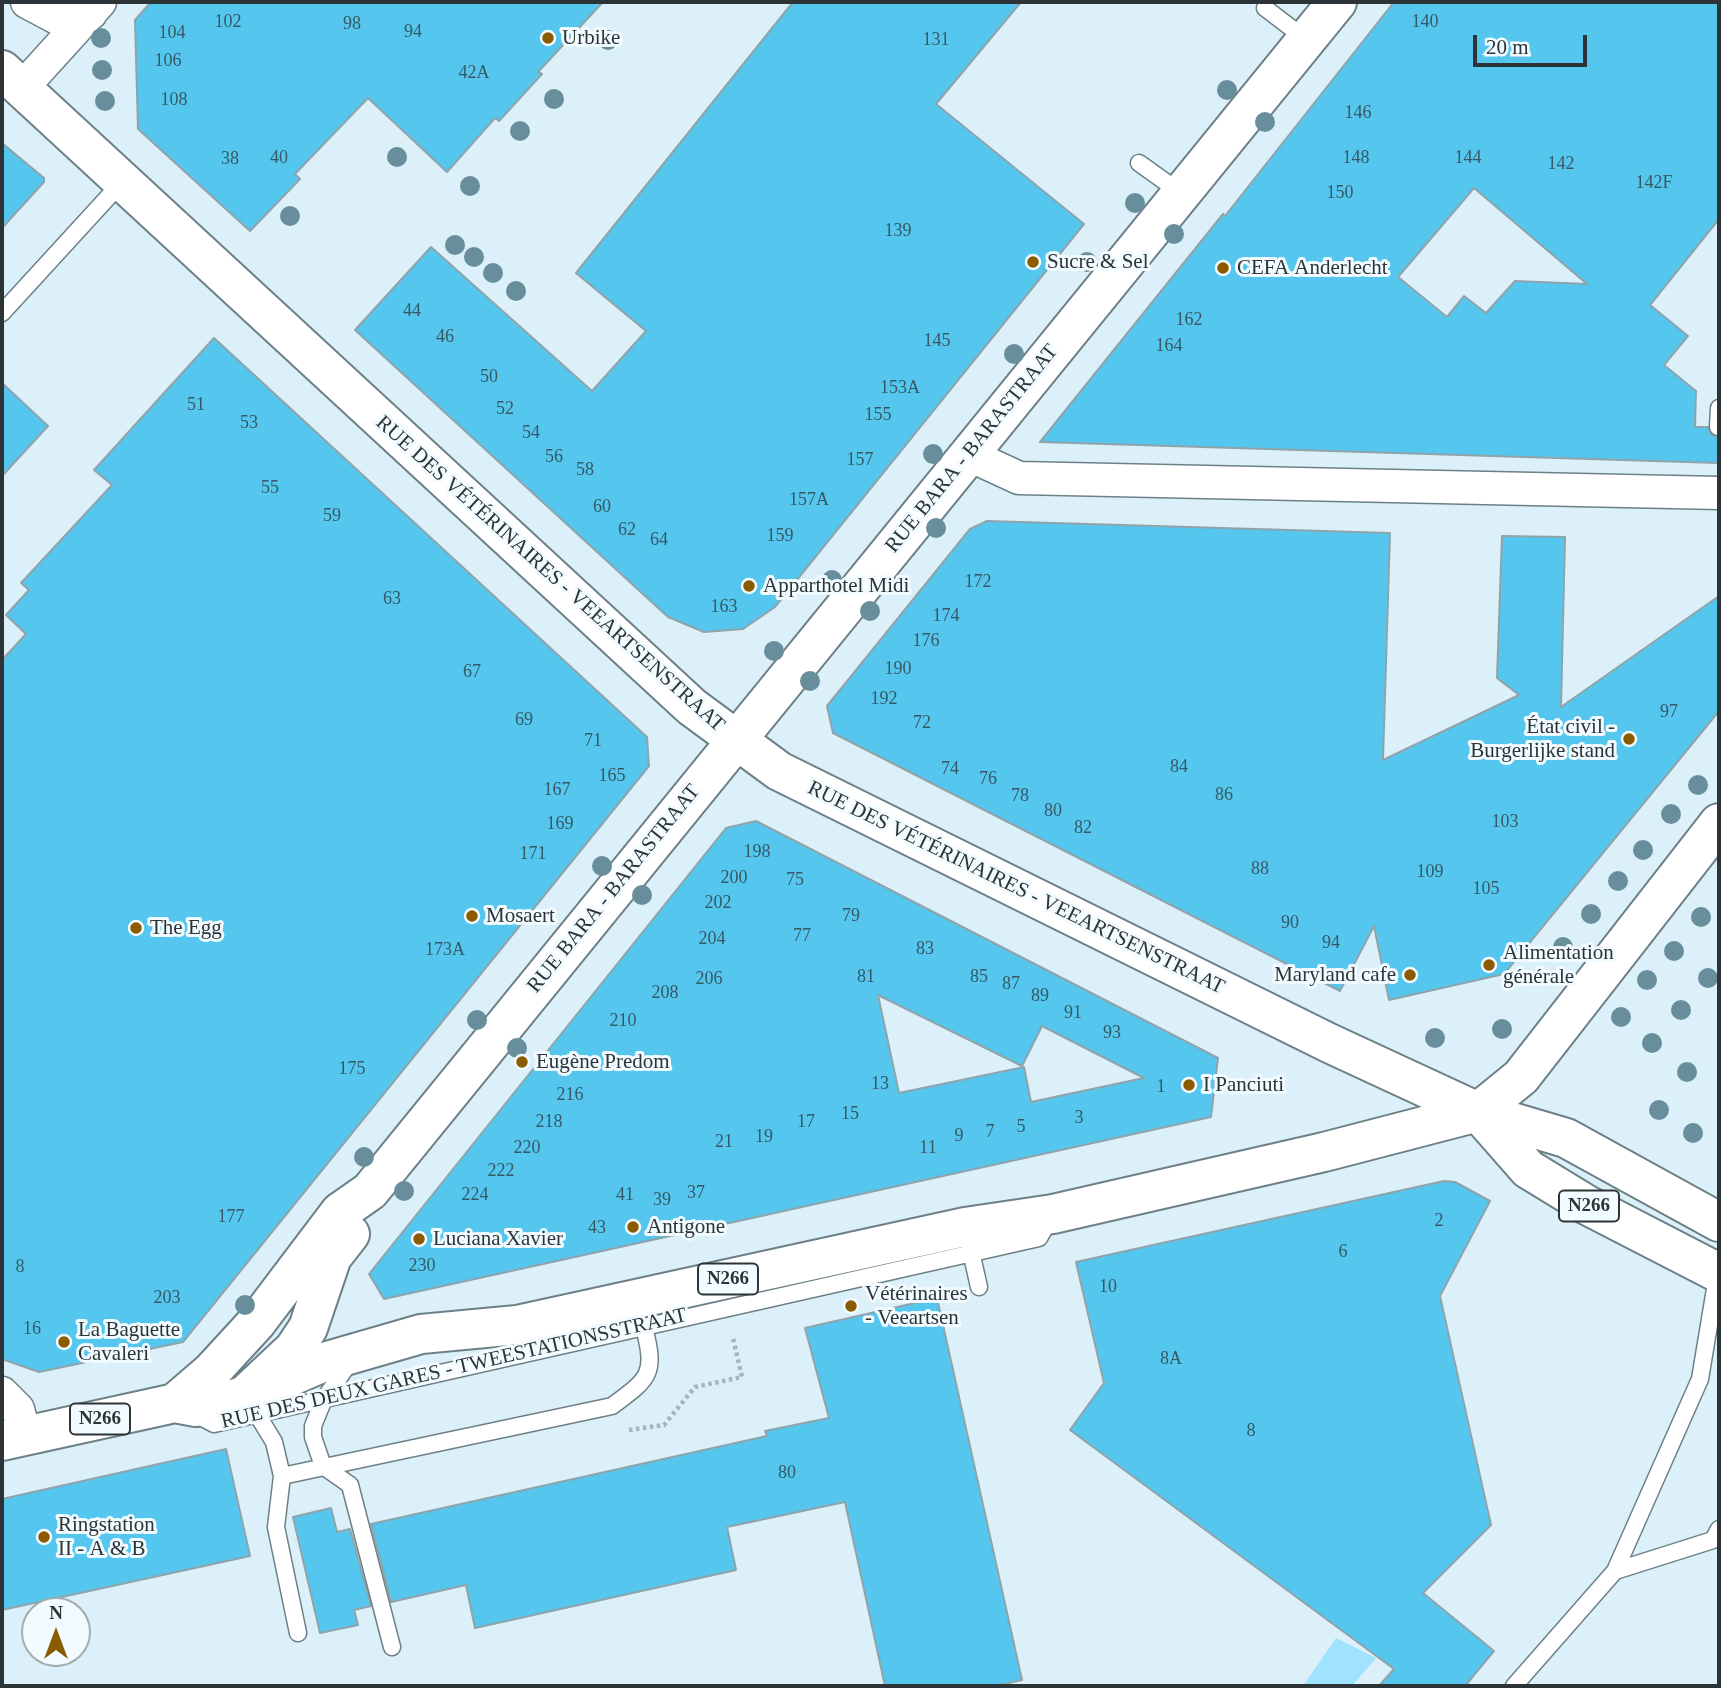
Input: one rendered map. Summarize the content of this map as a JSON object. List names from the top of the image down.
{
  "streets": {
    "main road": [
      "RUE BARA - BARASTRAAT",
      "RUE DES VÉTÉRINAIRES - VEEARTSENSTRAAT",
      "N266",
      "RUE DES DEUX GARES - TWEESTATIONSSTRAAT"
    ]
  },
  "crossings": [
    ["RUE BARA - BARASTRAAT", "RUE DES VÉTÉRINAIRES - VEEARTSENSTRAAT"],
    ["RUE BARA - BARASTRAAT", "RUE DES DEUX GARES - TWEESTATIONSSTRAAT"],
    ["RUE DES VÉTÉRINAIRES - VEEARTSENSTRAAT", "RUE DES DEUX GARES - TWEESTATIONSSTRAAT"]
  ],
  "places": [
    "Urbike",
    "Sucre & Sel",
    "CEFA Anderlecht",
    "Apparthotel Midi",
    "État civil - Burgerlijke stand",
    "Mosaert",
    "The Egg",
    "Alimentation générale",
    "Maryland cafe",
    "Eugène Predom",
    "I Panciuti",
    "Antigone",
    "Luciana Xavier",
    "Vétérinaires - Veeartsen",
    "La Baguette Cavaleri",
    "Ringstation II - A & B"
  ],
  "house_numbers": [
    "102",
    "140",
    "98",
    "94",
    "104",
    "131",
    "106",
    "42A",
    "108",
    "146",
    "40",
    "148",
    "144",
    "38",
    "142",
    "142F",
    "150",
    "139",
    "44",
    "162",
    "46",
    "145",
    "164",
    "50",
    "153A",
    "51",
    "52",
    "155",
    "53",
    "54",
    "56",
    "157",
    "58",
    "55",
    "157A",
    "60",
    "59",
    "62",
    "159",
    "64",
    "172",
    "63",
    "163",
    "174",
    "176",
    "190",
    "67",
    "192",
    "97",
    "69",
    "72",
    "71",
    "84",
    "74",
    "165",
    "76",
    "167",
    "86",
    "78",
    "80",
    "103",
    "169",
    "82",
    "198",
    "171",
    "88",
    "109",
    "200",
    "75",
    "105",
    "202",
    "79",
    "90",
    "77",
    "204",
    "94",
    "83",
    "173A",
    "81",
    "85",
    "206",
    "87",
    "208",
    "89",
    "91",
    "210",
    "93",
    "175",
    "13",
    "1",
    "216",
    "15",
    "3",
    "218",
    "17",
    "5",
    "7",
    "9",
    "19",
    "21",
    "220",
    "11",
    "222",
    "37",
    "224",
    "41",
    "39",
    "177",
    "2",
    "43",
    "6",
    "230",
    "8",
    "10",
    "203",
    "16",
    "8A",
    "8",
    "80"
  ],
  "scale_bar": "20 m",
  "north": "top"
}
